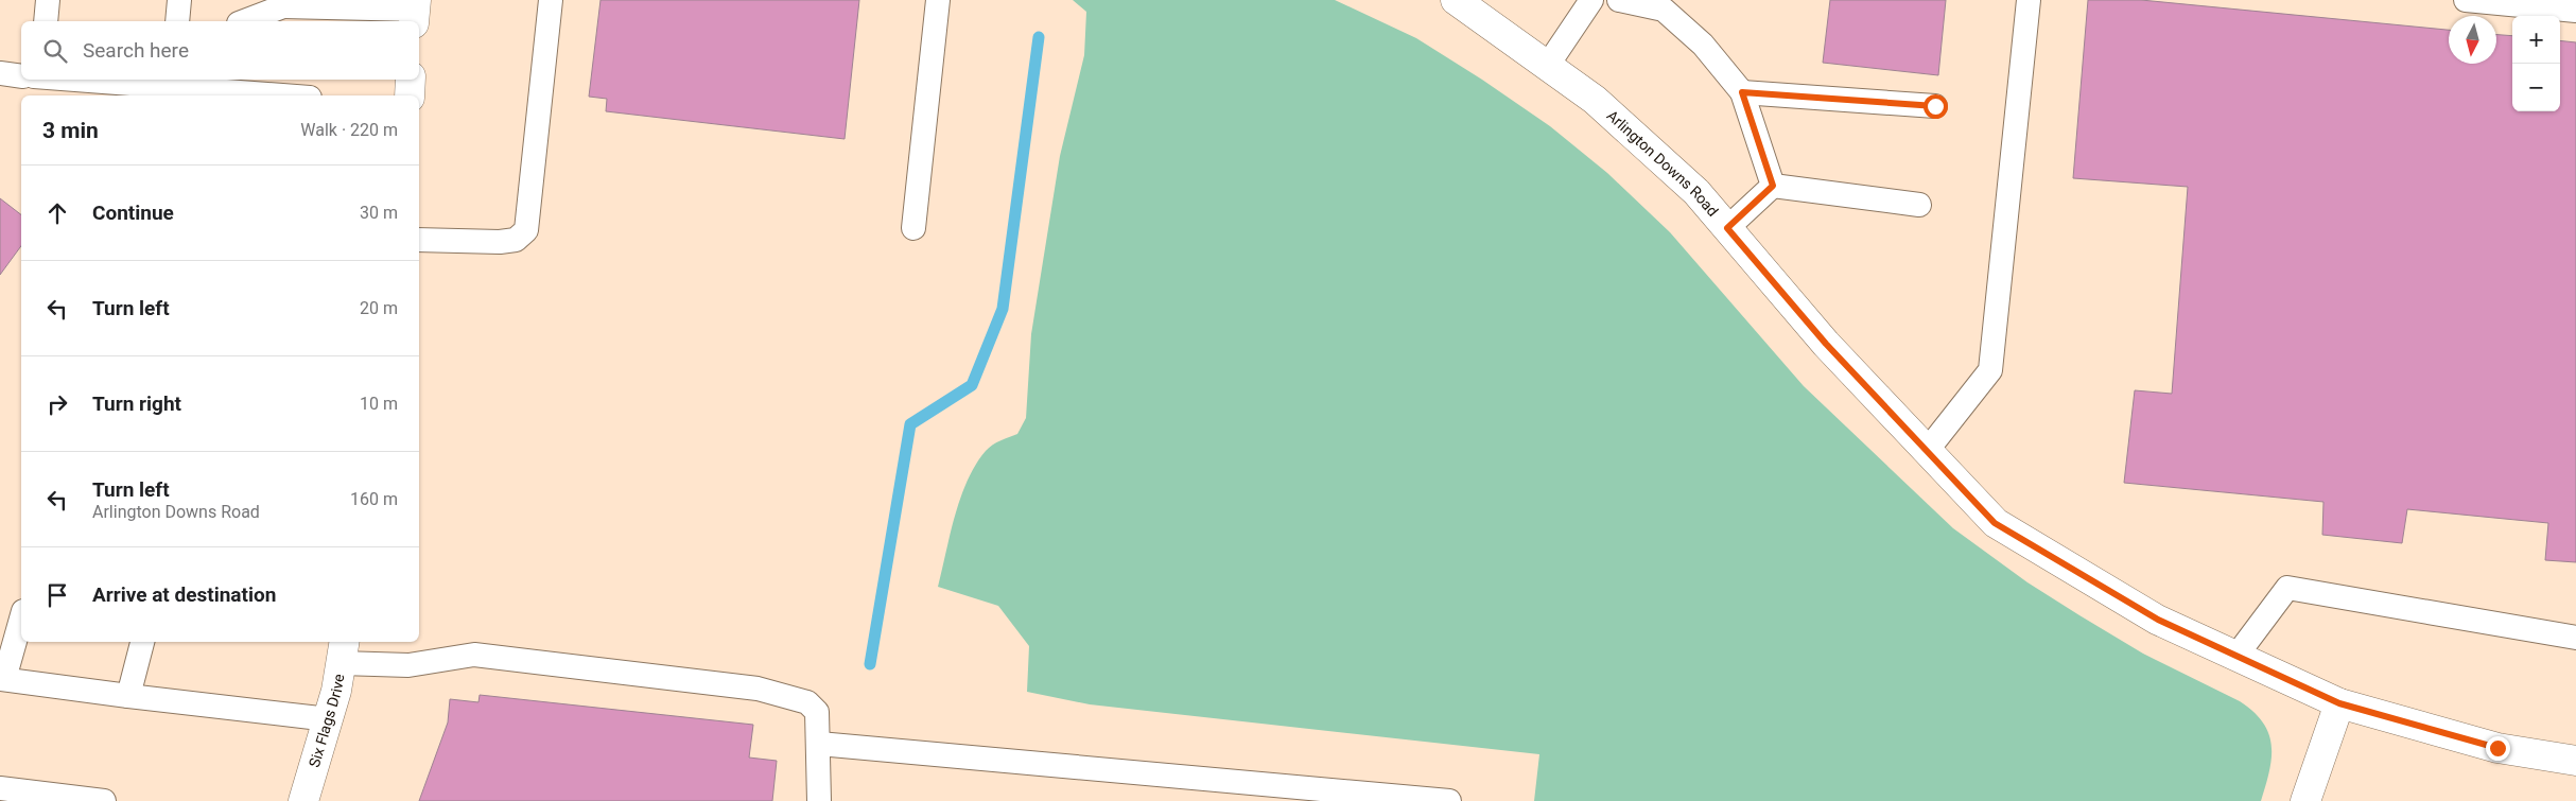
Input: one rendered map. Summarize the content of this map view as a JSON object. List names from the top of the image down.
{
  "streets": {
    "street": ["Arlington Downs Road", "Six Flags Drive"]
  },
  "north": "bottom",
  "page": {
    "map_buttons": ["+", "−"],
    "search": "Search here",
    "heading": ["3 min", "Walk · 220 m"],
    "list": [
      ["Continue", "30 m"],
      ["Turn left", "20 m"],
      ["Turn right", "10 m"],
      ["Turn left", "Arlington Downs Road", "160 m"],
      "Arrive at destination"
    ]
  }
}
